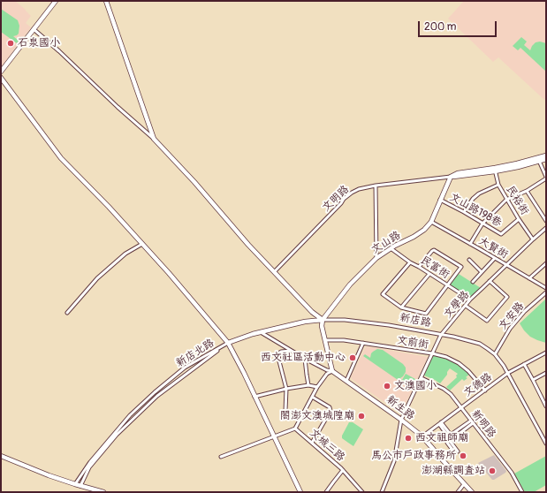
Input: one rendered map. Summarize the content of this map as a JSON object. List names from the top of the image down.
{
  "streets": {
    "main road": ["文山路", "新店路", "新生路"],
    "street": [
      "文明路",
      "民裕街",
      "文山路198巷",
      "大賢街",
      "民富街",
      "文學路",
      "文安路",
      "文前街",
      "新店北路",
      "文德路",
      "新明路",
      "文城三路"
    ]
  },
  "crossings": [
    ["文明路", "文山路"],
    ["民裕街", "文山路198巷"],
    ["民裕街", "文學路"],
    ["文山路198巷", "文山路"],
    ["文山路", "大賢街"],
    ["文山路", "民富街"],
    ["文山路", "新店路"],
    ["大賢街", "文學路"],
    ["民富街", "文學路"],
    ["文學路", "新店路"],
    ["文學路", "文前街"],
    ["文學路", "新生路"],
    ["文學路", "新明路"],
    ["文安路", "新店路"],
    ["新店路", "新店北路"],
    ["新店路", "文德路"],
    ["文前街", "文德路"],
    ["文德路", "新生路"],
    ["文德路", "新明路"]
  ],
  "places": [
    "石泉國小",
    "西文社區活動中心",
    "文澳國小",
    "閤澎文澳城隍廟",
    "西文祖師廟",
    "馬公市戶政事務所",
    "澎湖縣調查站"
  ],
  "scale_bar": "200 m"
}
